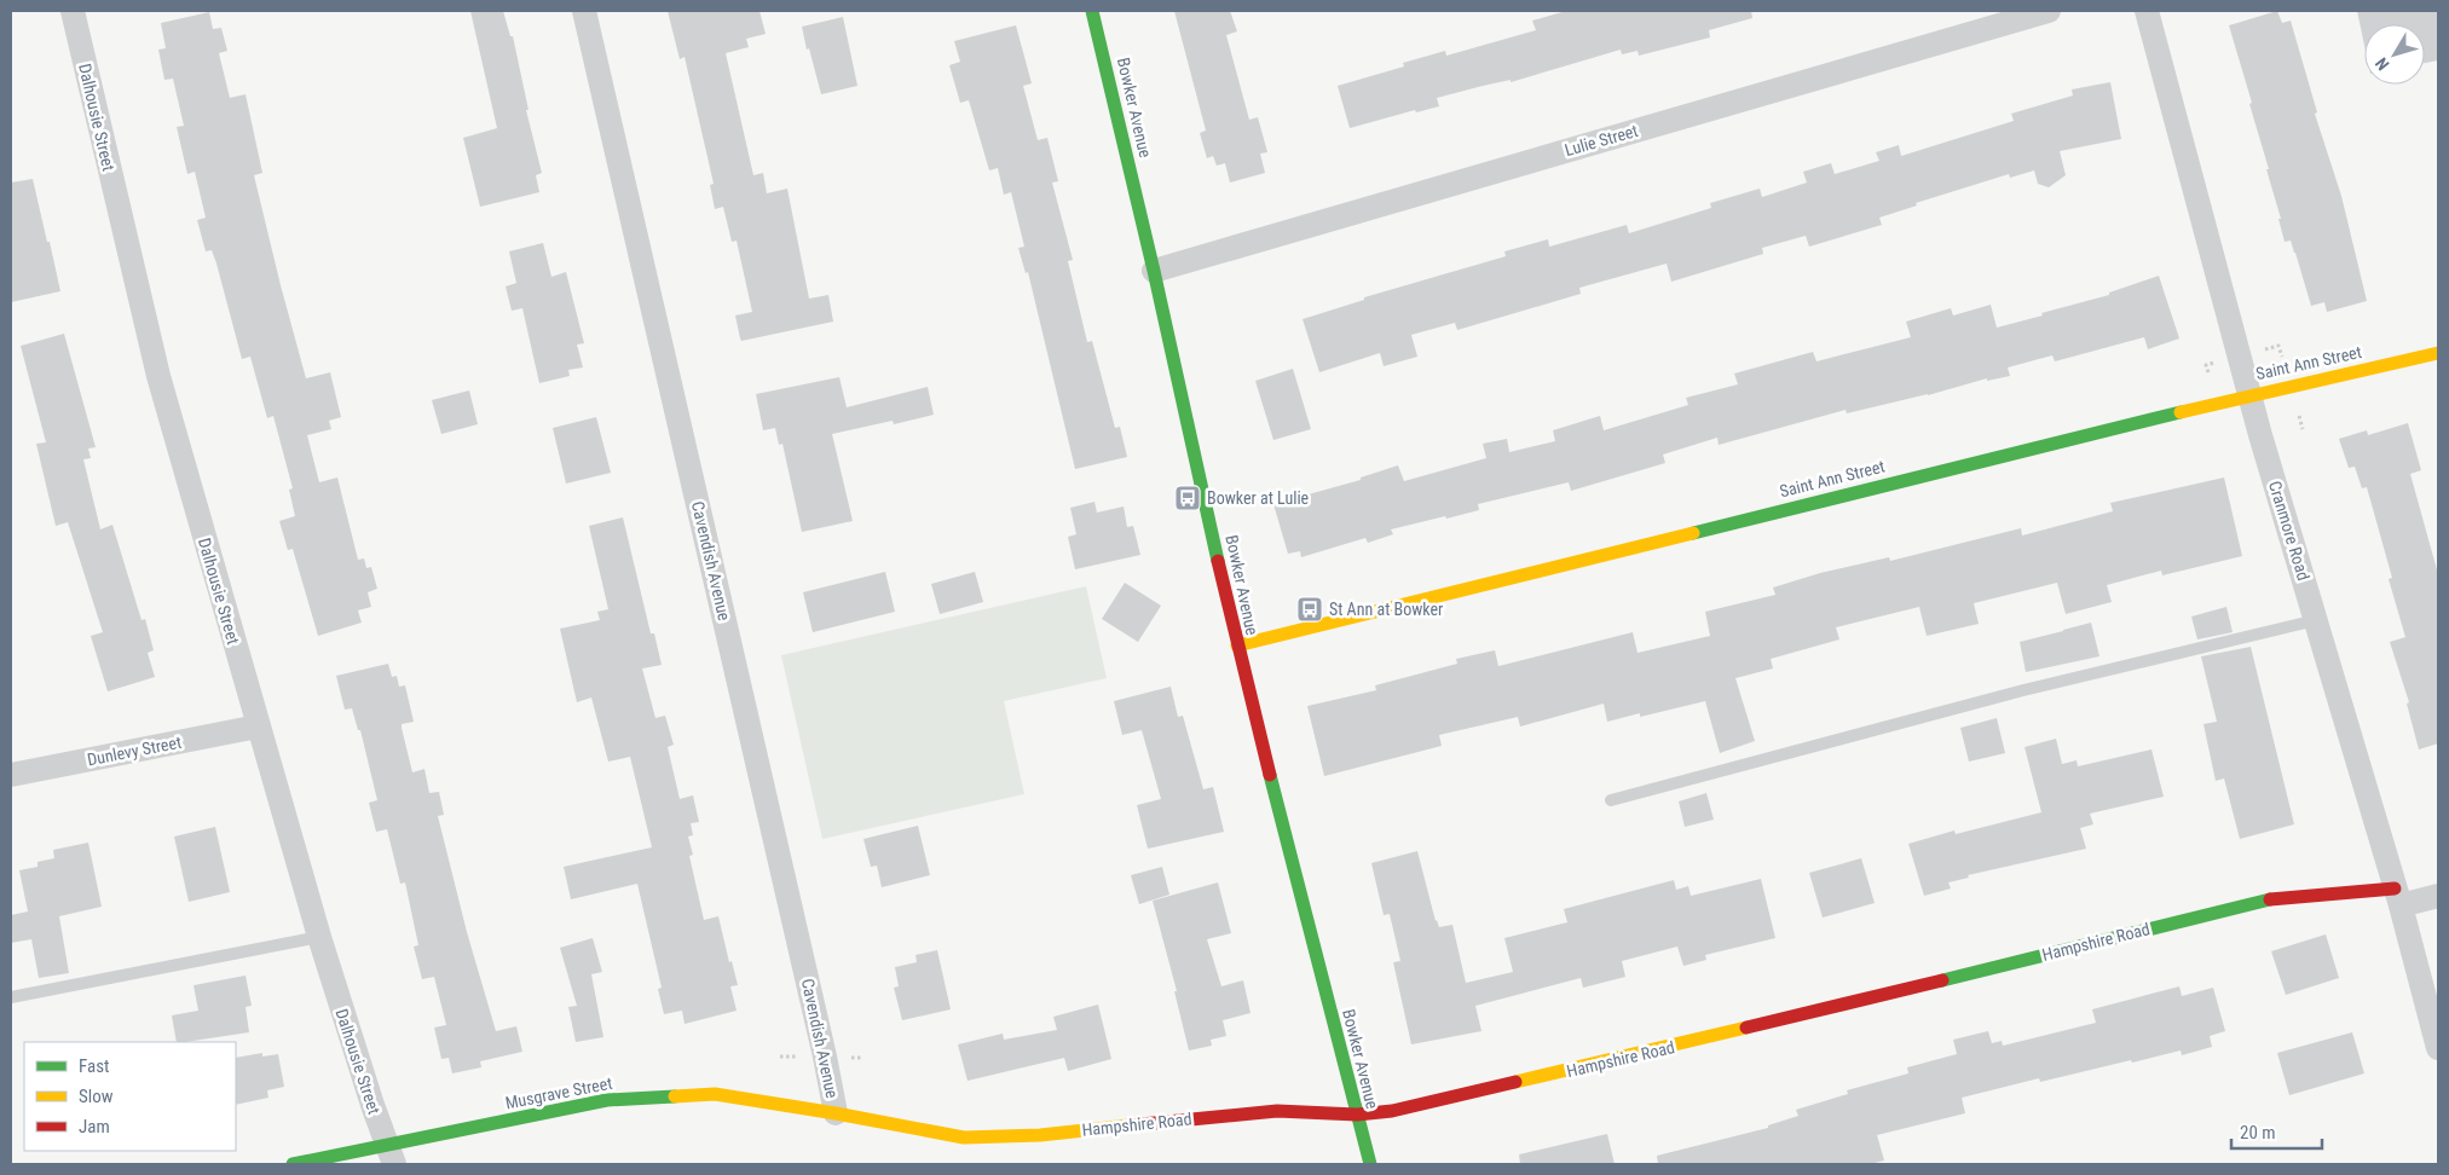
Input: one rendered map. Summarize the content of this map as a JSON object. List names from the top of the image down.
{
  "streets": {
    "street": [
      "Bowker Avenue",
      "Dalhousie Street",
      "Lulie Street",
      "Saint Ann Street",
      "Cranmore Road",
      "Cavendish Avenue",
      "Dunlevy Street",
      "Hampshire Road",
      "Musgrave Street"
    ]
  },
  "crossings": [
    ["Bowker Avenue", "Lulie Street"],
    ["Bowker Avenue", "Saint Ann Street"],
    ["Bowker Avenue", "Hampshire Road"],
    ["Dalhousie Street", "Dunlevy Street"],
    ["Dalhousie Street", "Musgrave Street"],
    ["Saint Ann Street", "Cranmore Road"],
    ["Cranmore Road", "Hampshire Road"],
    ["Cavendish Avenue", "Hampshire Road"],
    ["Cavendish Avenue", "Musgrave Street"],
    ["Hampshire Road", "Musgrave Street"]
  ],
  "places": {
    "bus stop": ["Bowker at Lulie", "St Ann at Bowker"]
  },
  "legend": ["Fast", "Slow", "Jam"],
  "scale_bar": "20 m",
  "north": "bottom left"
}
